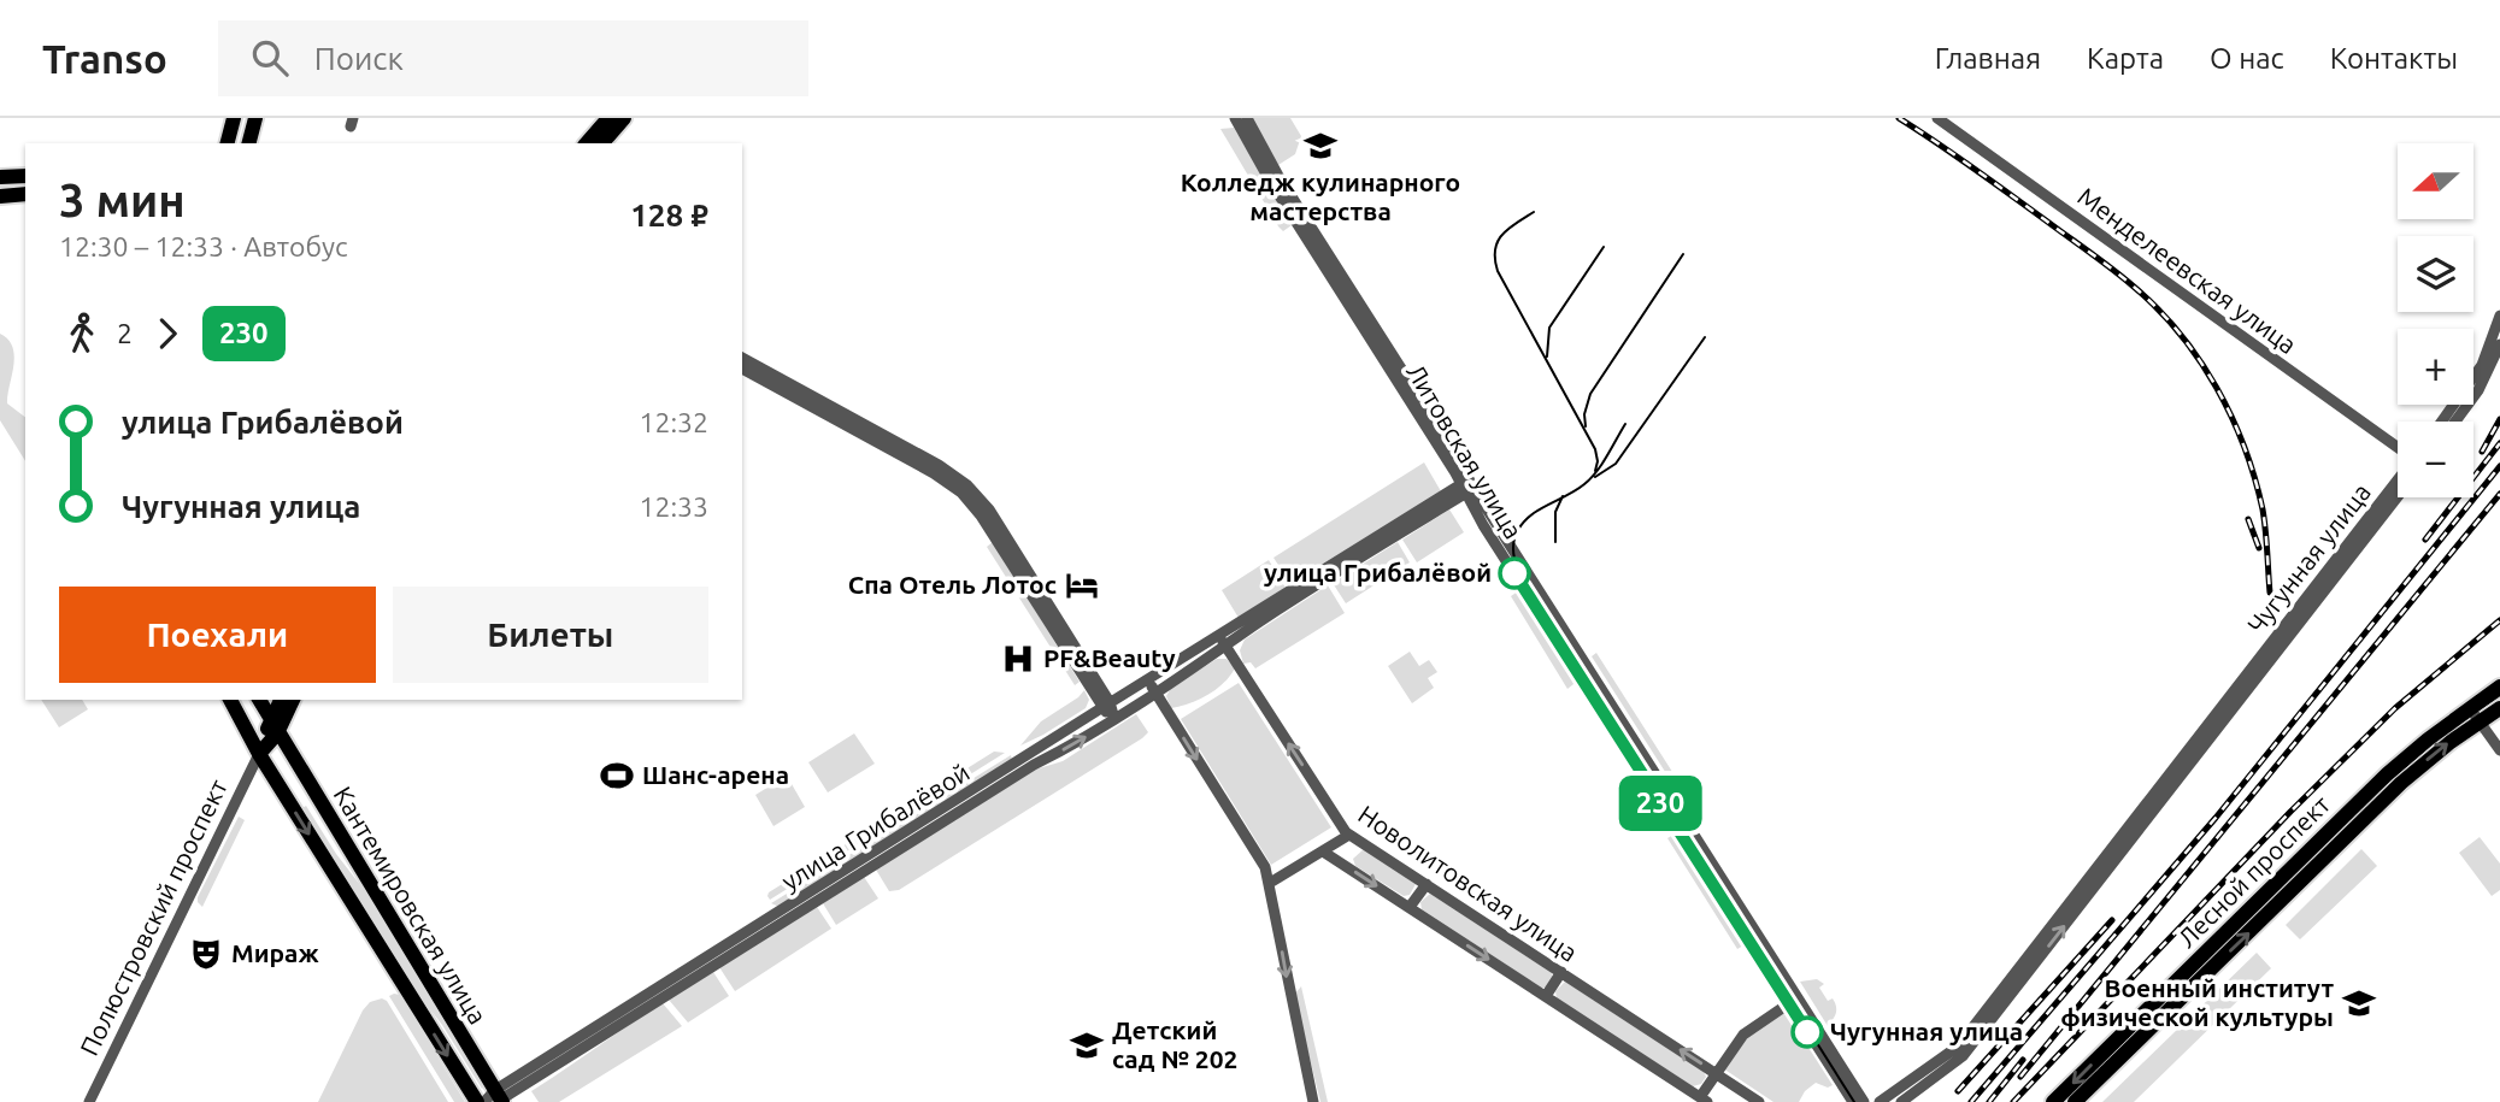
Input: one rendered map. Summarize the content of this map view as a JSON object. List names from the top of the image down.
{
  "streets": {
    "main road": ["Лесной проспект", "Кантемировская улица", "Полюстровский проспект"],
    "street": [
      "Менделеевская улица",
      "Литовская улица",
      "Чугунная улица",
      "улица Грибалёвой",
      "Новолитовская улица"
    ]
  },
  "crossings": [
    ["Литовская улица", "улица Грибалёвой"],
    ["улица Грибалёвой", "Новолитовская улица"],
    ["улица Грибалёвой", "Кантемировская улица"],
    ["Кантемировская улица", "Полюстровский проспект"]
  ],
  "places": {
    "school or university": ["Колледж кулинарного мастерства", "Военный институт физической культуры", "Детский сад № 202"],
    "other": ["улица Грибалёвой", "Чугунная улица"],
    "hotel": ["Спа Отель Лотос"],
    "hospital": ["PF&Beauty"],
    "sports": ["Шанс-арена"],
    "theatre": ["Мираж"]
  },
  "lines": ["bus line 230"],
  "north": "left",
  "page": {
    "header": "Transo",
    "search": "Поиск",
    "nav": [
      "Главная",
      "Карта",
      "О нас",
      "Контакты"
    ],
    "on_map": "230",
    "map_buttons": ["+", "−"],
    "heading": ["3 мин", "12:30 – 12:33 · Автобус", "128 ₽"],
    "legs": ["2", "230"],
    "list": [
      {
        "name": "улица Грибалёвой",
        "value": "12:32"
      },
      {
        "name": "Чугунная улица",
        "value": "12:33"
      }
    ],
    "buttons": ["Поехали", "Билеты"]
  }
}
